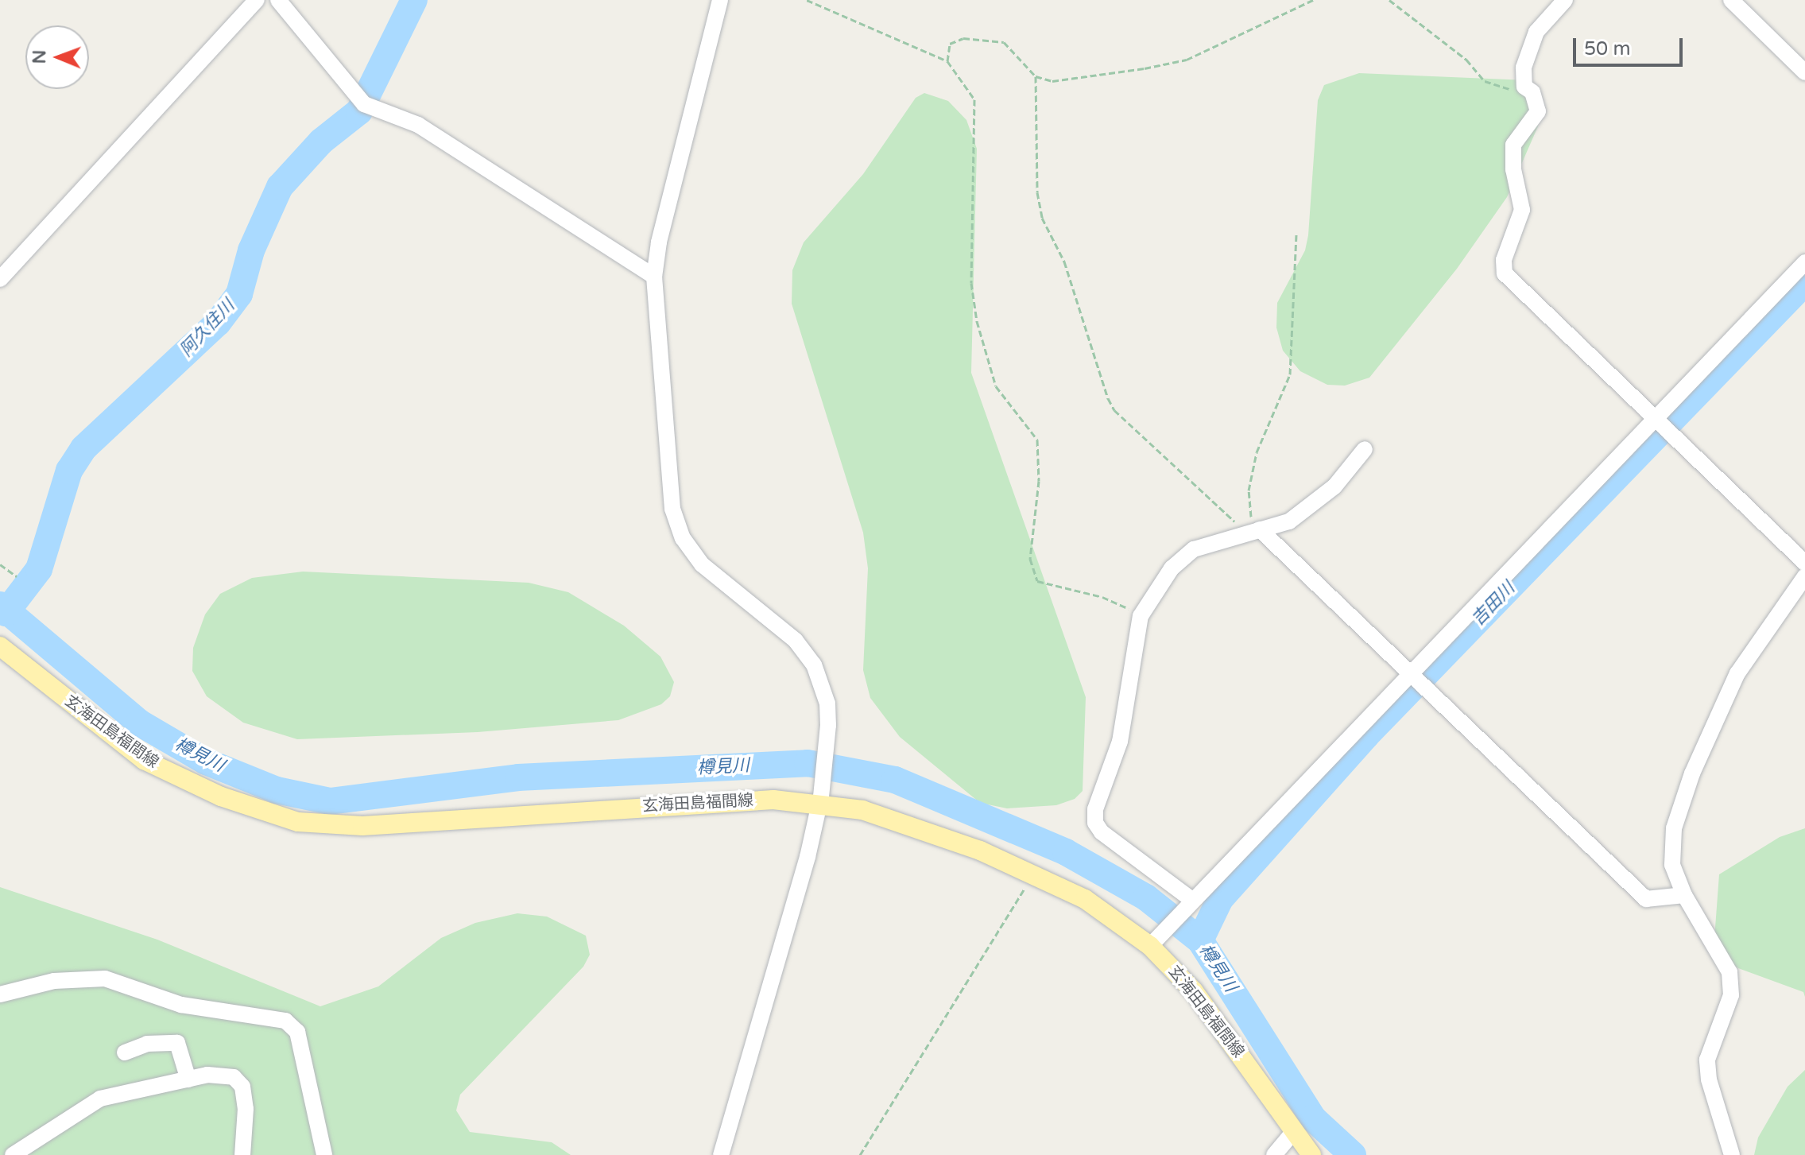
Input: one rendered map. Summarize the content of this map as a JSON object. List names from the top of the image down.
{
  "streets": {
    "main road": ["玄海田島福間線"]
  },
  "water": ["阿久住川", "吉田川", "樽見川"],
  "scale_bar": "50 m",
  "north": "left"
}
